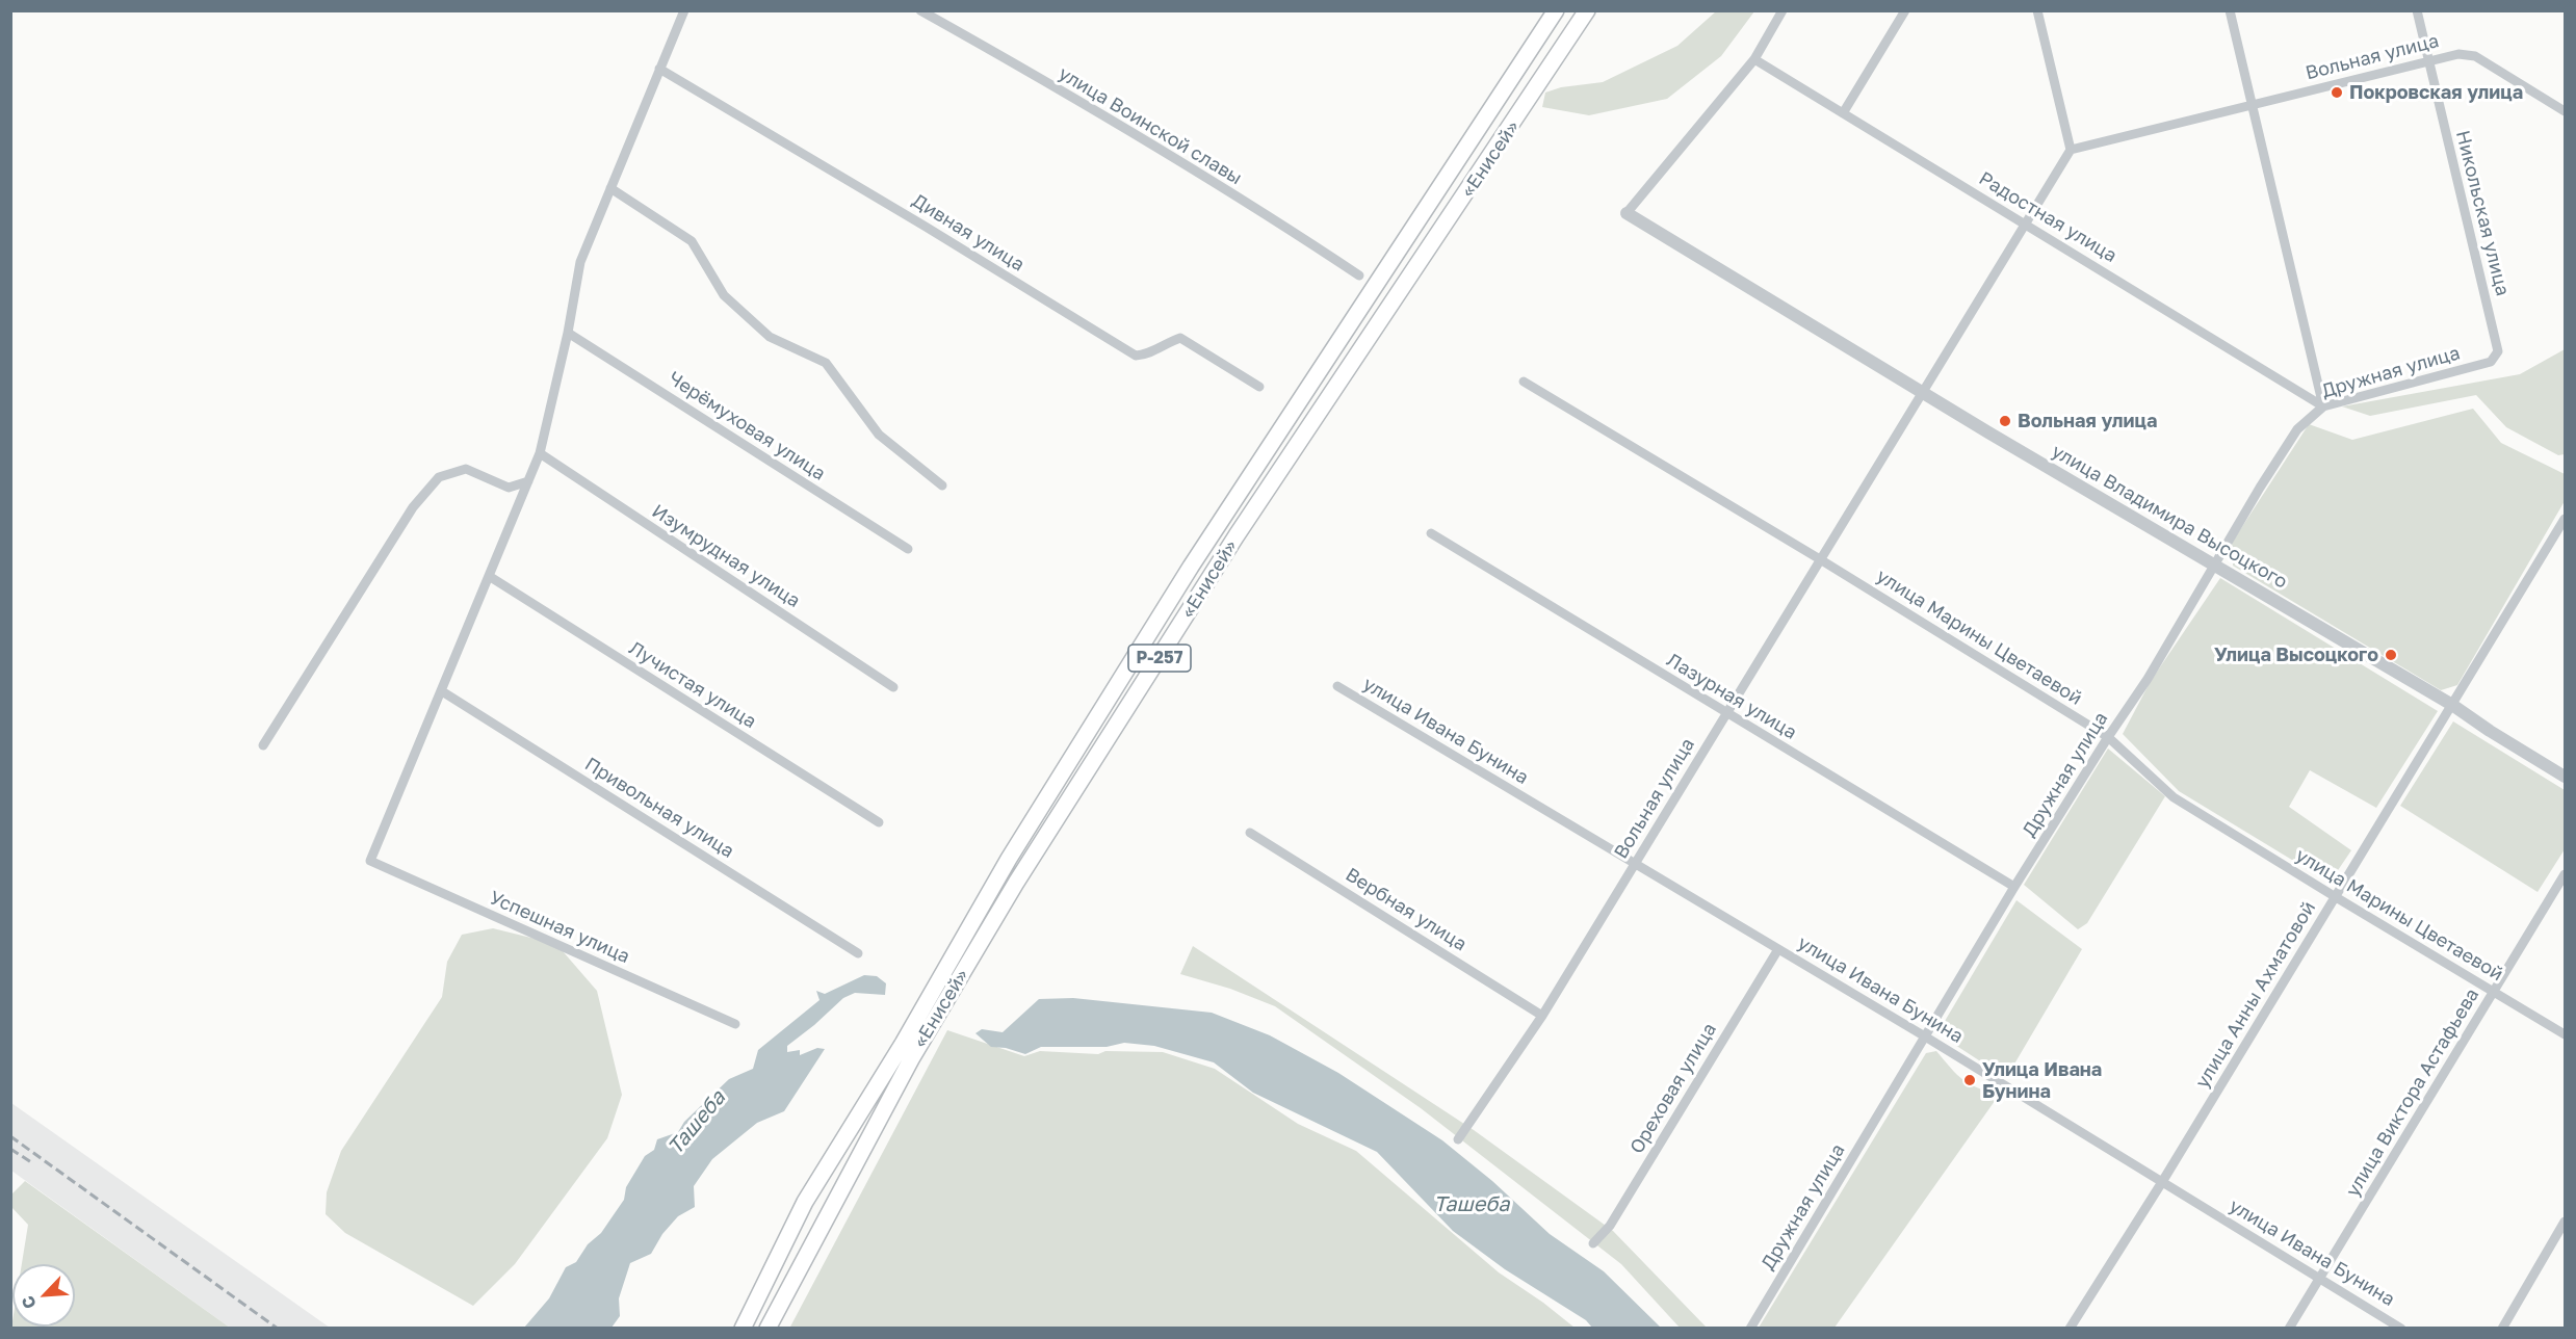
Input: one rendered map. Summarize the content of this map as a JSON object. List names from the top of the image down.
{
  "streets": {
    "highway": ["«Енисей»", "Р-257"],
    "street": [
      "Вольная улица",
      "улица Воинской славы",
      "Никольская улица",
      "Радостная улица",
      "Дивная улица",
      "Дружная улица",
      "Черёмуховая улица",
      "улица Владимира Высоцкого",
      "Изумрудная улица",
      "улица Марины Цветаевой",
      "Лучистая улица",
      "Лазурная улица",
      "улица Ивана Бунина",
      "Привольная улица",
      "Вербная улица",
      "Успешная улица",
      "улица Анны Ахматовой",
      "Ореховая улица",
      "улица Виктора Астафьева"
    ]
  },
  "crossings": [
    ["Вольная улица", "Никольская улица"],
    ["Вольная улица", "Радостная улица"],
    ["Вольная улица", "улица Владимира Высоцкого"],
    ["Вольная улица", "улица Марины Цветаевой"],
    ["Вольная улица", "Лазурная улица"],
    ["Вольная улица", "улица Ивана Бунина"],
    ["Вольная улица", "Вербная улица"],
    ["Никольская улица", "Дружная улица"],
    ["Радостная улица", "Дружная улица"],
    ["Дружная улица", "улица Владимира Высоцкого"],
    ["Дружная улица", "улица Марины Цветаевой"],
    ["Дружная улица", "Лазурная улица"],
    ["Дружная улица", "улица Ивана Бунина"],
    ["улица Владимира Высоцкого", "улица Анны Ахматовой"],
    ["улица Марины Цветаевой", "улица Анны Ахматовой"],
    ["улица Марины Цветаевой", "улица Виктора Астафьева"],
    ["улица Ивана Бунина", "улица Анны Ахматовой"],
    ["улица Ивана Бунина", "Ореховая улица"],
    ["улица Ивана Бунина", "улица Виктора Астафьева"],
    ["Привольная улица", "Успешная улица"]
  ],
  "water": ["Ташеба"],
  "places": [
    "Покровская улица",
    "Вольная улица",
    "Улица Высоцкого",
    "Улица Ивана Бунина"
  ],
  "north": "bottom left"
}
